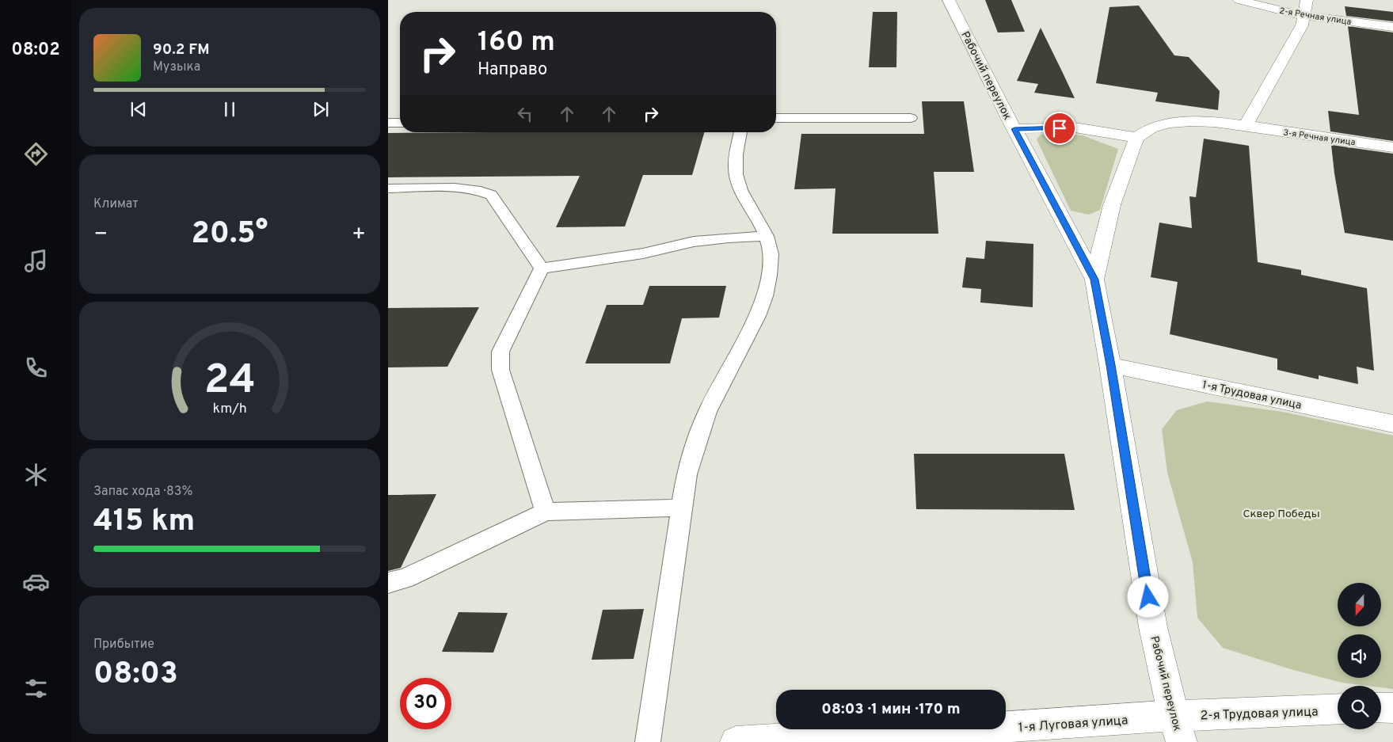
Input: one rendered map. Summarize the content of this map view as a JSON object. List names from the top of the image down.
{
  "streets": {
    "street": [
      "2-я Речная улица",
      "Рабочий переулок",
      "3-я Речная улица",
      "1-я Трудовая улица",
      "2-я Трудовая улица",
      "1-я Луговая улица"
    ]
  },
  "crossings": [
    ["Рабочий переулок", "1-я Трудовая улица"],
    ["Рабочий переулок", "2-я Трудовая улица"],
    ["Рабочий переулок", "1-я Луговая улица"],
    ["2-я Трудовая улица", "1-я Луговая улица"]
  ],
  "parks": ["Сквер Победы"],
  "north": "bottom",
  "page": {
    "tabs": "08:02",
    "turn": ["160 m", "Направо"],
    "song": ["90.2 FM", "Музыка"],
    "tile": [
      "Климат",
      ["Запас хода · 83%", "415 km"],
      ["Прибытие", "08:03"]
    ],
    "heat": ["−", "20.5°", "+"],
    "limit": "30",
    "trip": "08:03 · 1 мин · 170 m",
    "gauge": ["24", "km/h"]
  }
}
